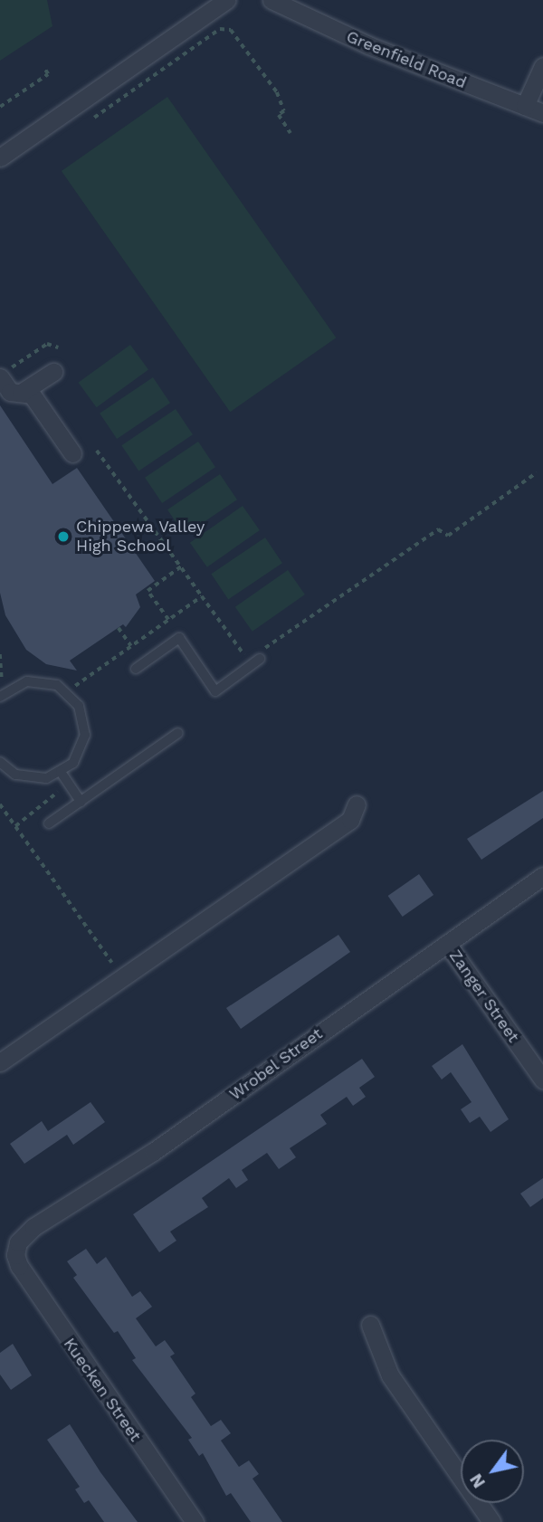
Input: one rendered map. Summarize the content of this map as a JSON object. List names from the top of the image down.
{
  "streets": {
    "street": [
      "Greenfield Road",
      "Zanger Street",
      "Wrobel Street",
      "Kuecken Street"
    ]
  },
  "crossings": [
    ["Zanger Street", "Wrobel Street"],
    ["Wrobel Street", "Kuecken Street"]
  ],
  "places": ["Chippewa Valley High School"],
  "north": "bottom left"
}
